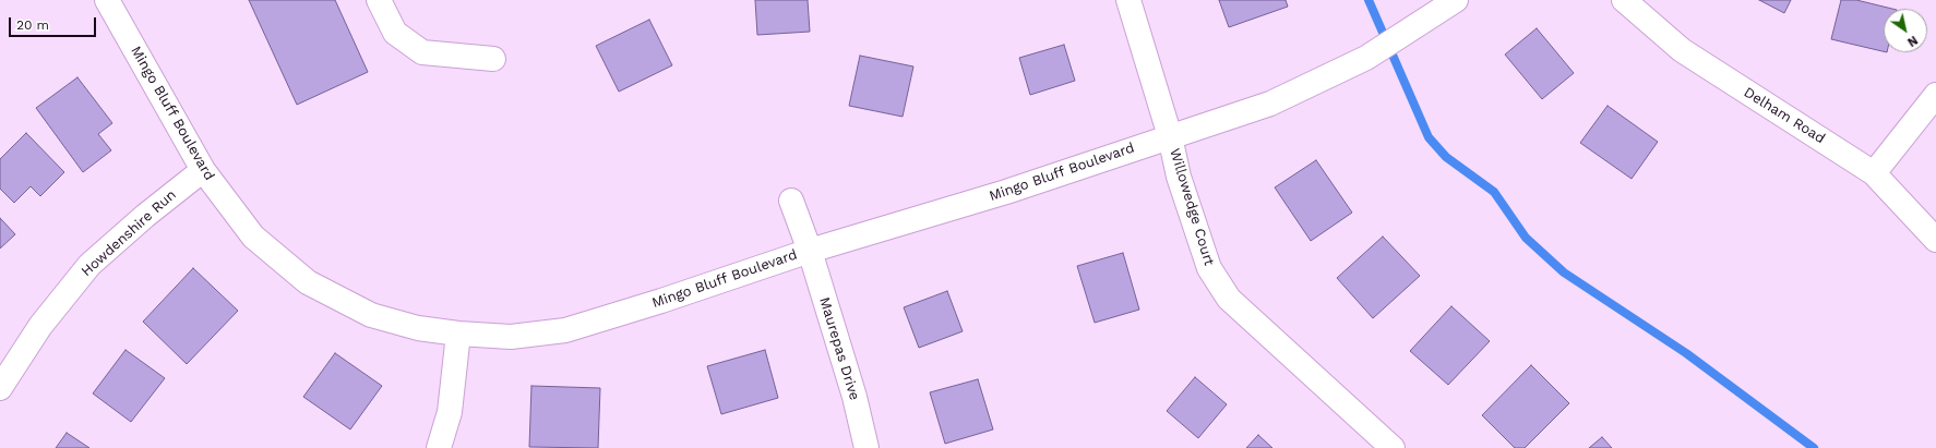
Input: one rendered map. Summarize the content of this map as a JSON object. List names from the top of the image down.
{
  "streets": {
    "street": [
      "Mingo Bluff Boulevard",
      "Delham Road",
      "Willowedge Court",
      "Howdenshire Run",
      "Maurepas Drive"
    ]
  },
  "crossings": [
    ["Mingo Bluff Boulevard", "Willowedge Court"],
    ["Mingo Bluff Boulevard", "Howdenshire Run"],
    ["Mingo Bluff Boulevard", "Maurepas Drive"]
  ],
  "scale_bar": "20 m",
  "north": "bottom right"
}
